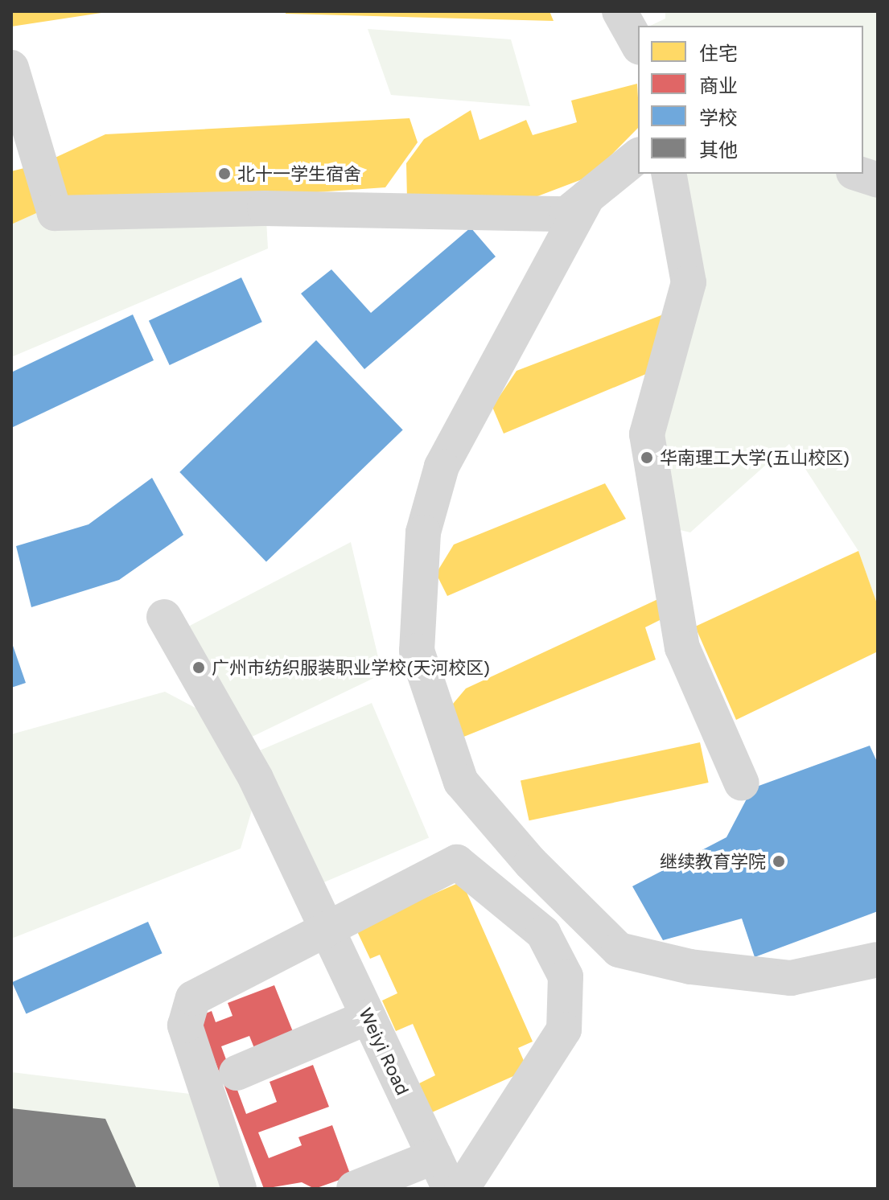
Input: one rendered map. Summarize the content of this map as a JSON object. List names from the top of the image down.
{
  "streets": {
    "street": ["Weiyi Road"]
  },
  "places": [
    "北十一学生宿舍",
    "华南理工大学(五山校区)",
    "广州市纺织服装职业学校(天河校区)",
    "继续教育学院"
  ],
  "legend": [
    "住宅",
    "商业",
    "学校",
    "其他"
  ]
}
